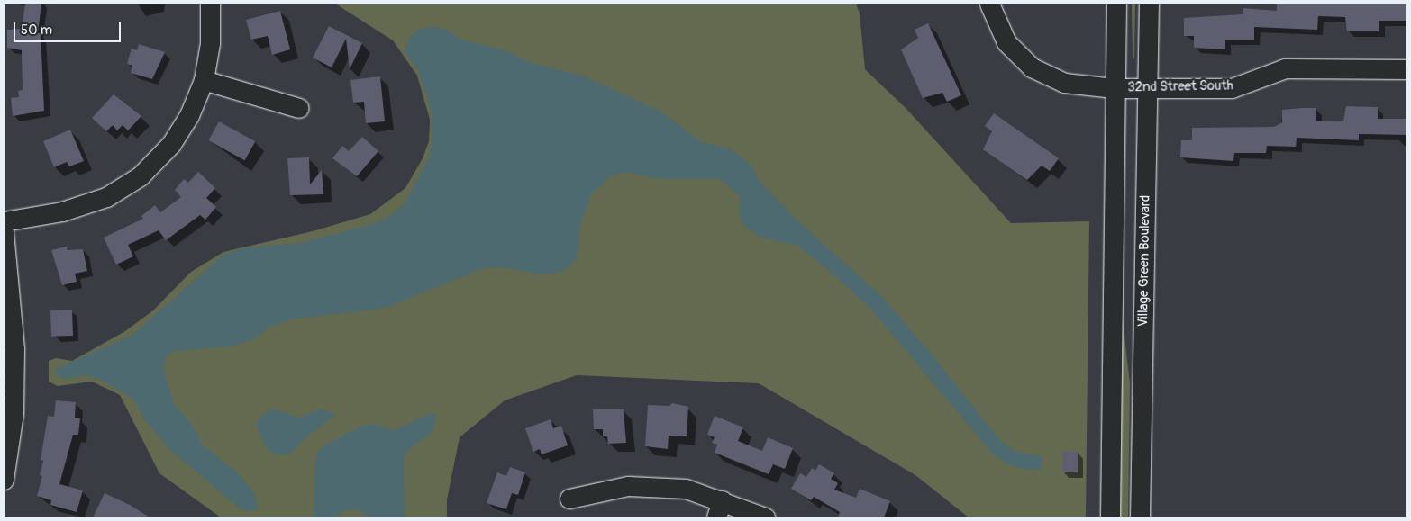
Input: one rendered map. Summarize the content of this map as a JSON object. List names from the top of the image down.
{
  "streets": {
    "street": ["32nd Street South", "Village Green Boulevard"]
  },
  "crossings": [
    ["32nd Street South", "Village Green Boulevard"]
  ],
  "scale_bar": "50 m"
}
